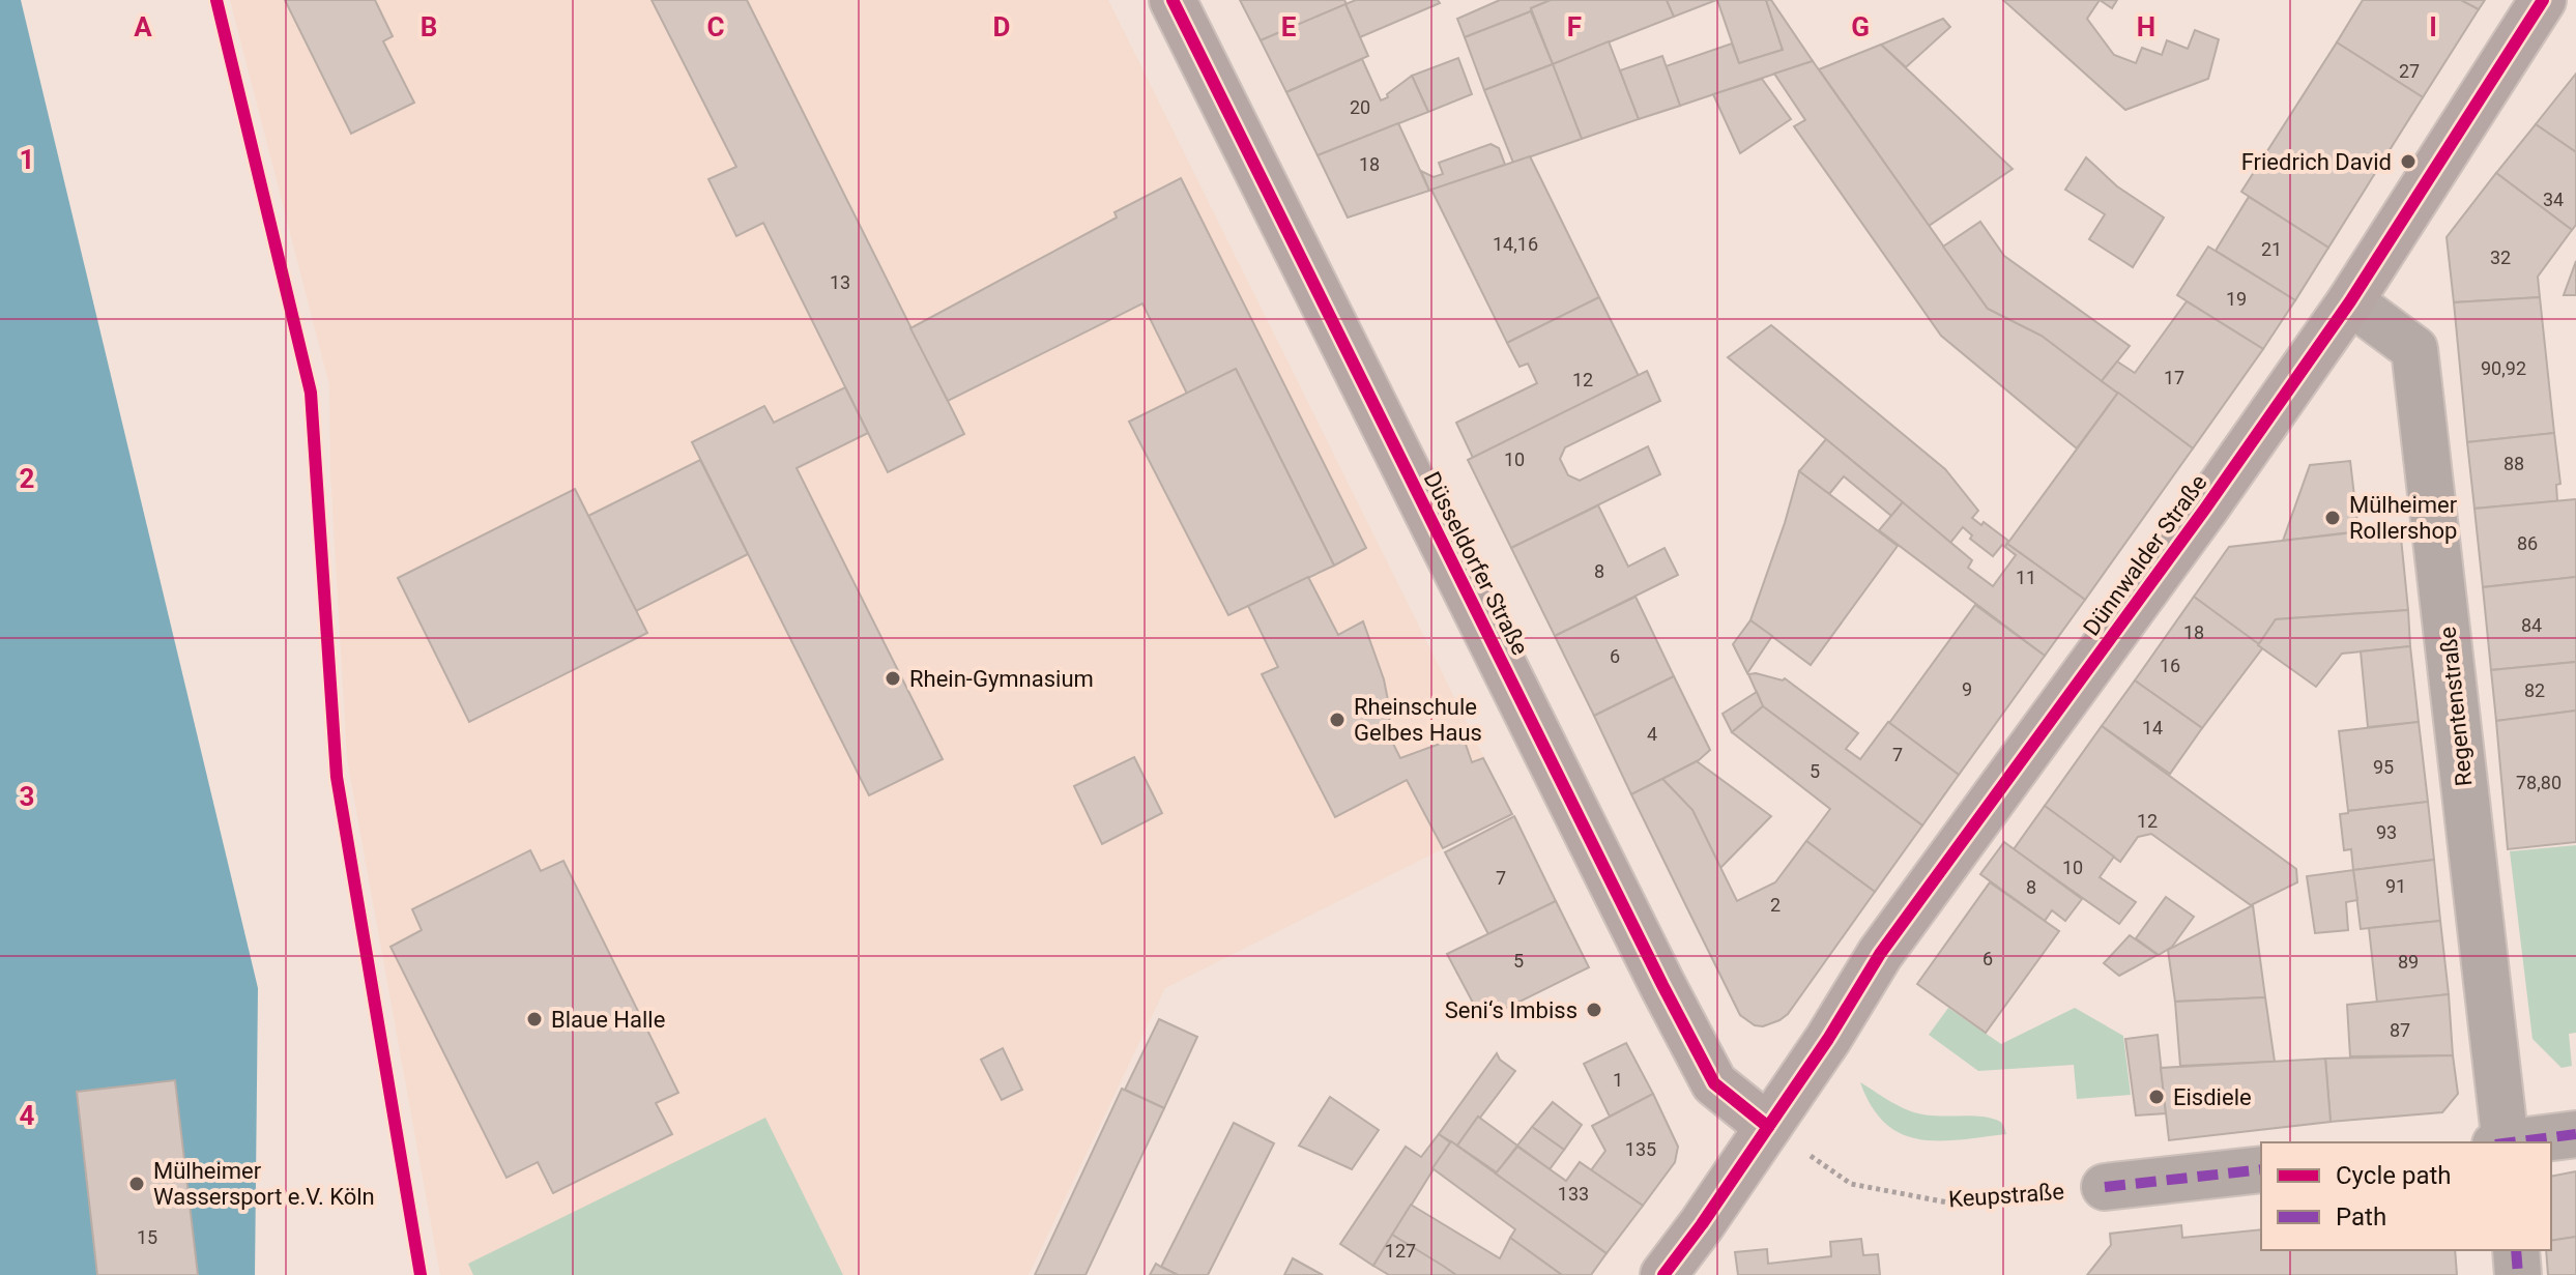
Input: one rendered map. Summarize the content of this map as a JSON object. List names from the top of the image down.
{
  "streets": {
    "street": ["Dünnwalder Straße", "Düsseldorfer Straße", "Regentenstraße"],
    "path": ["Keupstraße"]
  },
  "crossings": [
    ["Dünnwalder Straße", "Düsseldorfer Straße"],
    ["Dünnwalder Straße", "Regentenstraße"],
    ["Dünnwalder Straße", "Keupstraße"],
    ["Düsseldorfer Straße", "Keupstraße"]
  ],
  "places": [
    "Friedrich David",
    "Mülheimer Rollershop",
    "Rhein-Gymnasium",
    "Rheinschule Gelbes Haus",
    "Seni‘s Imbiss",
    "Blaue Halle",
    "Eisdiele",
    "Mülheimer Wassersport e.V. Köln"
  ],
  "house_numbers": [
    "27",
    "20",
    "18",
    "34",
    "14,16",
    "21",
    "32",
    "13",
    "19",
    "90,92",
    "17",
    "12",
    "10",
    "88",
    "86",
    "8",
    "11",
    "84",
    "18",
    "6",
    "16",
    "9",
    "82",
    "14",
    "4",
    "7",
    "95",
    "5",
    "78,80",
    "12",
    "93",
    "10",
    "7",
    "91",
    "8",
    "2",
    "6",
    "5",
    "89",
    "87",
    "1",
    "135",
    "133",
    "15",
    "127"
  ],
  "legend": ["Cycle path", "Path"],
  "grid": {
    "columns": [
      "A",
      "B",
      "C",
      "D",
      "E",
      "F",
      "G",
      "H",
      "I"
    ],
    "rows": [
      "1",
      "2",
      "3",
      "4"
    ]
  }
}
